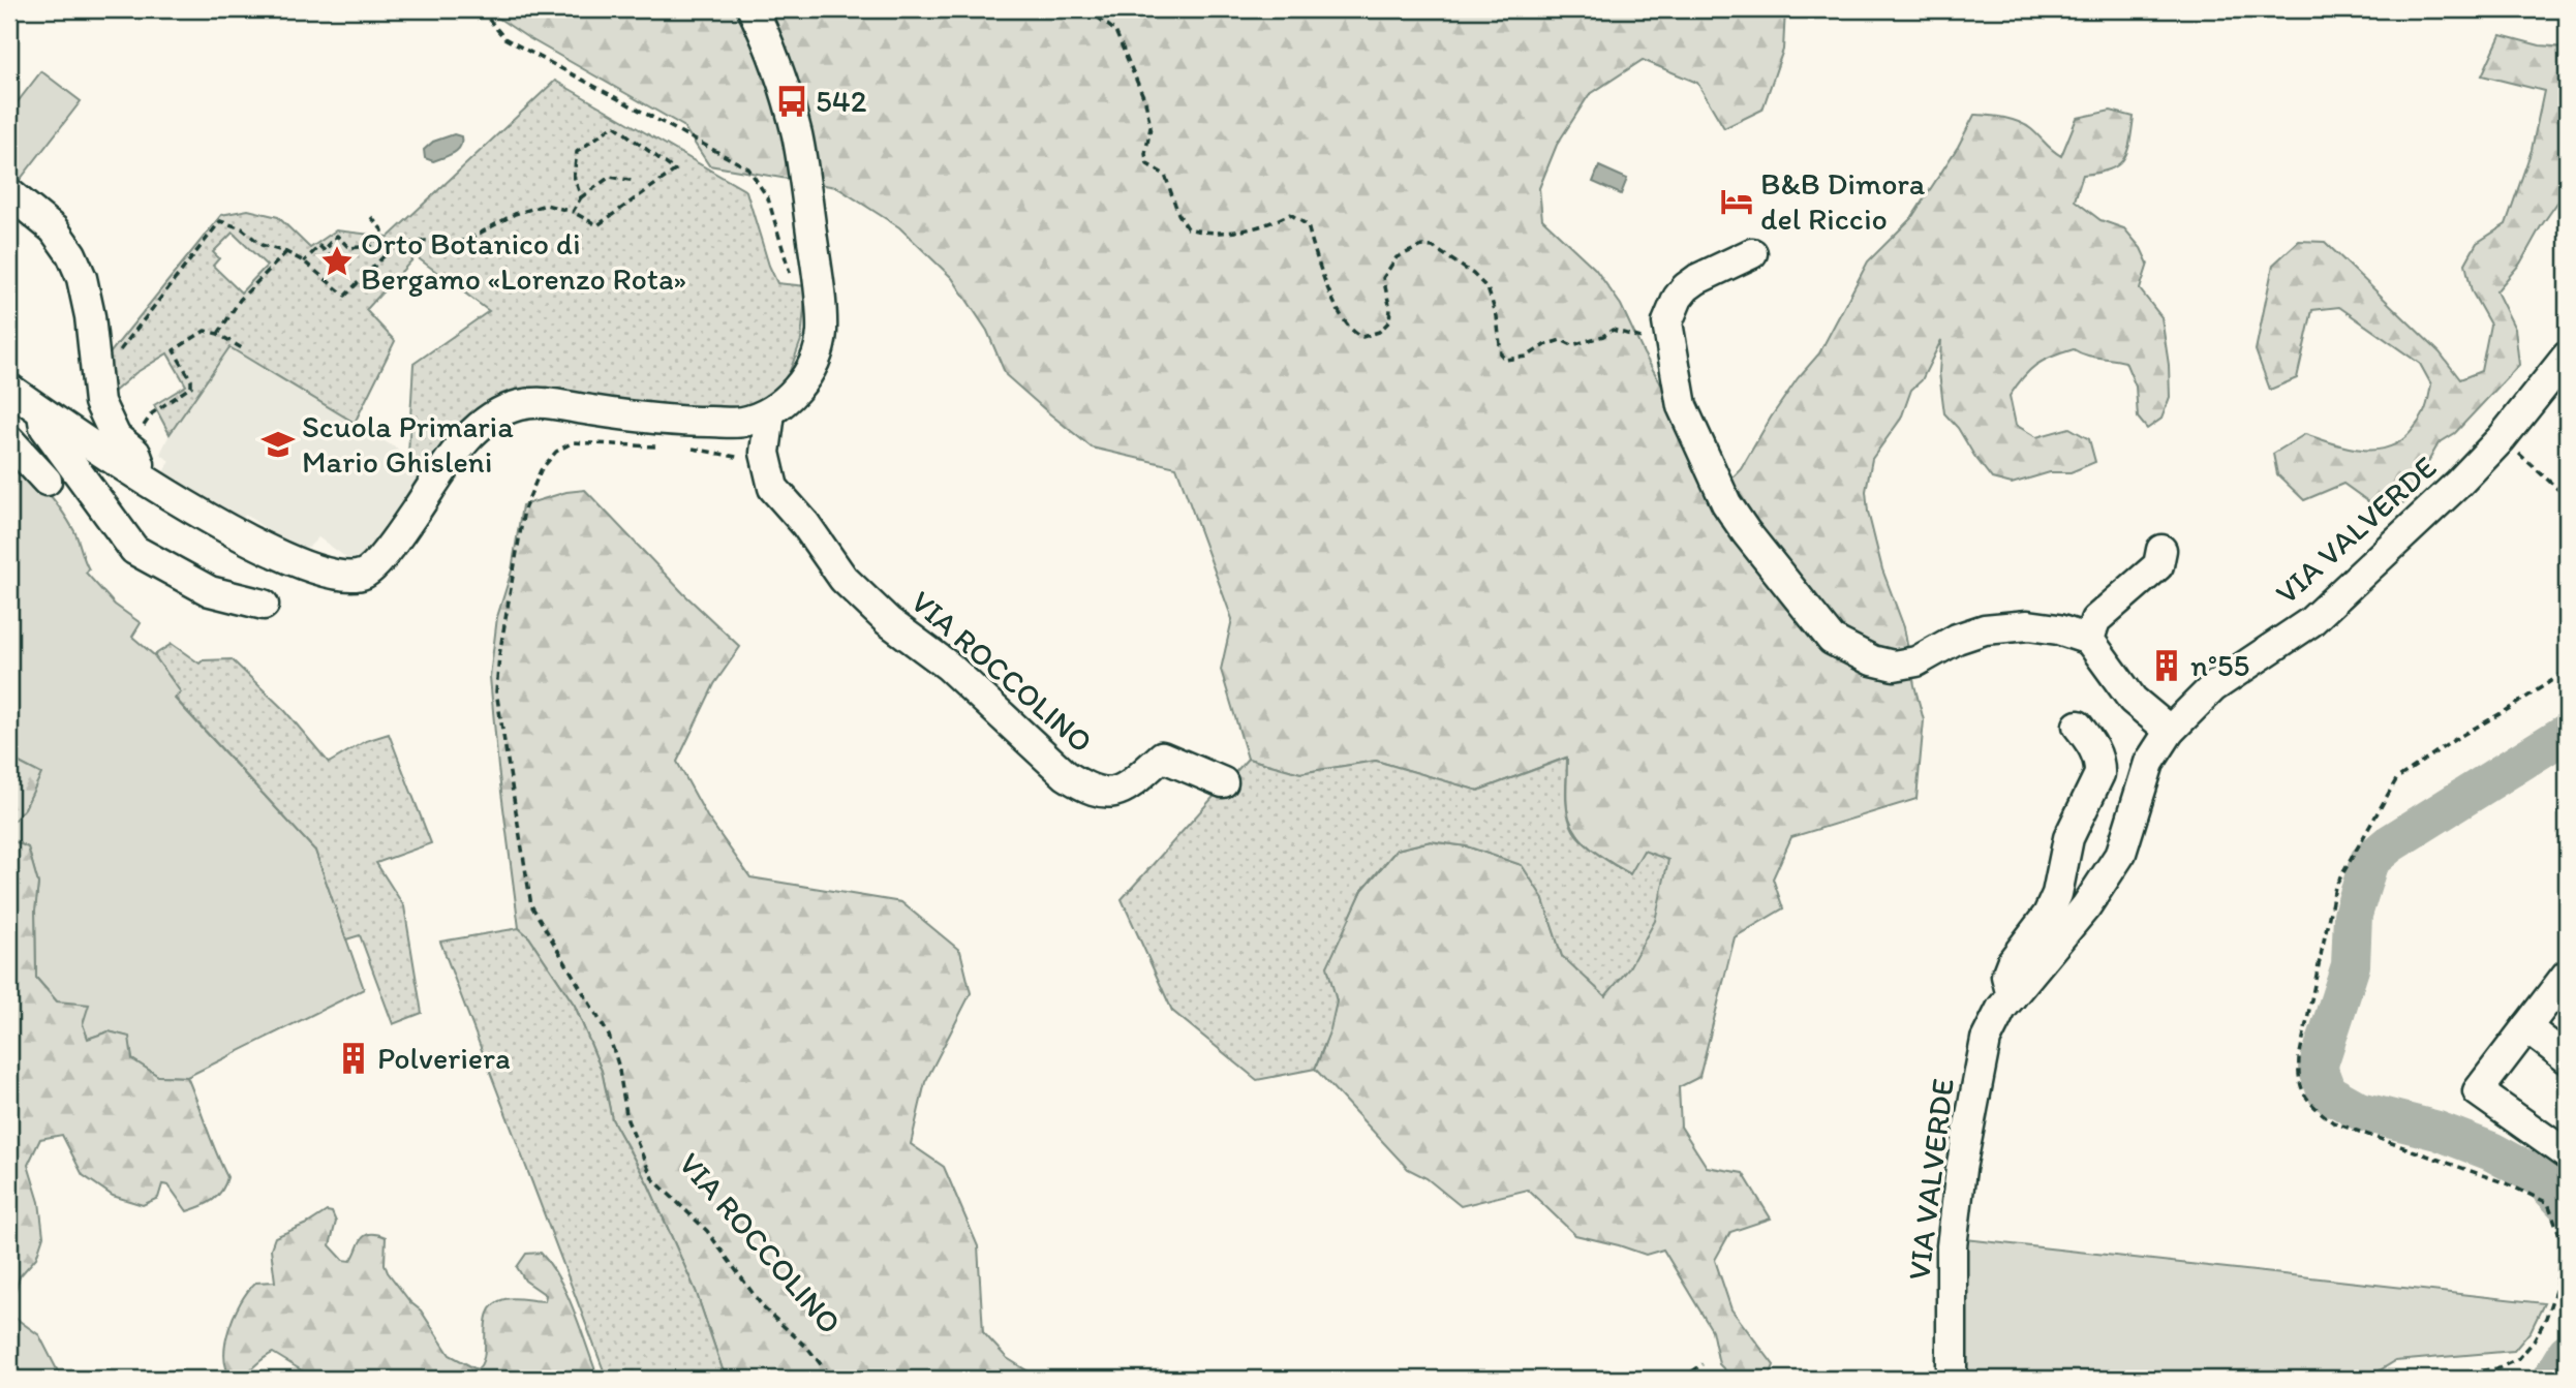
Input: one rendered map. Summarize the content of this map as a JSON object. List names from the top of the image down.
{
  "streets": {
    "street": ["VIA VALVERDE", "VIA ROCCOLINO"]
  },
  "places": {
    "bus stop": ["542"],
    "hotel": ["B&B Dimora del Riccio"],
    "place": ["Orto Botanico di Bergamo «Lorenzo Rota»"],
    "school or university": ["Scuola Primaria Mario Ghisleni"],
    "building": ["n°55", "Polveriera"]
  }
}
